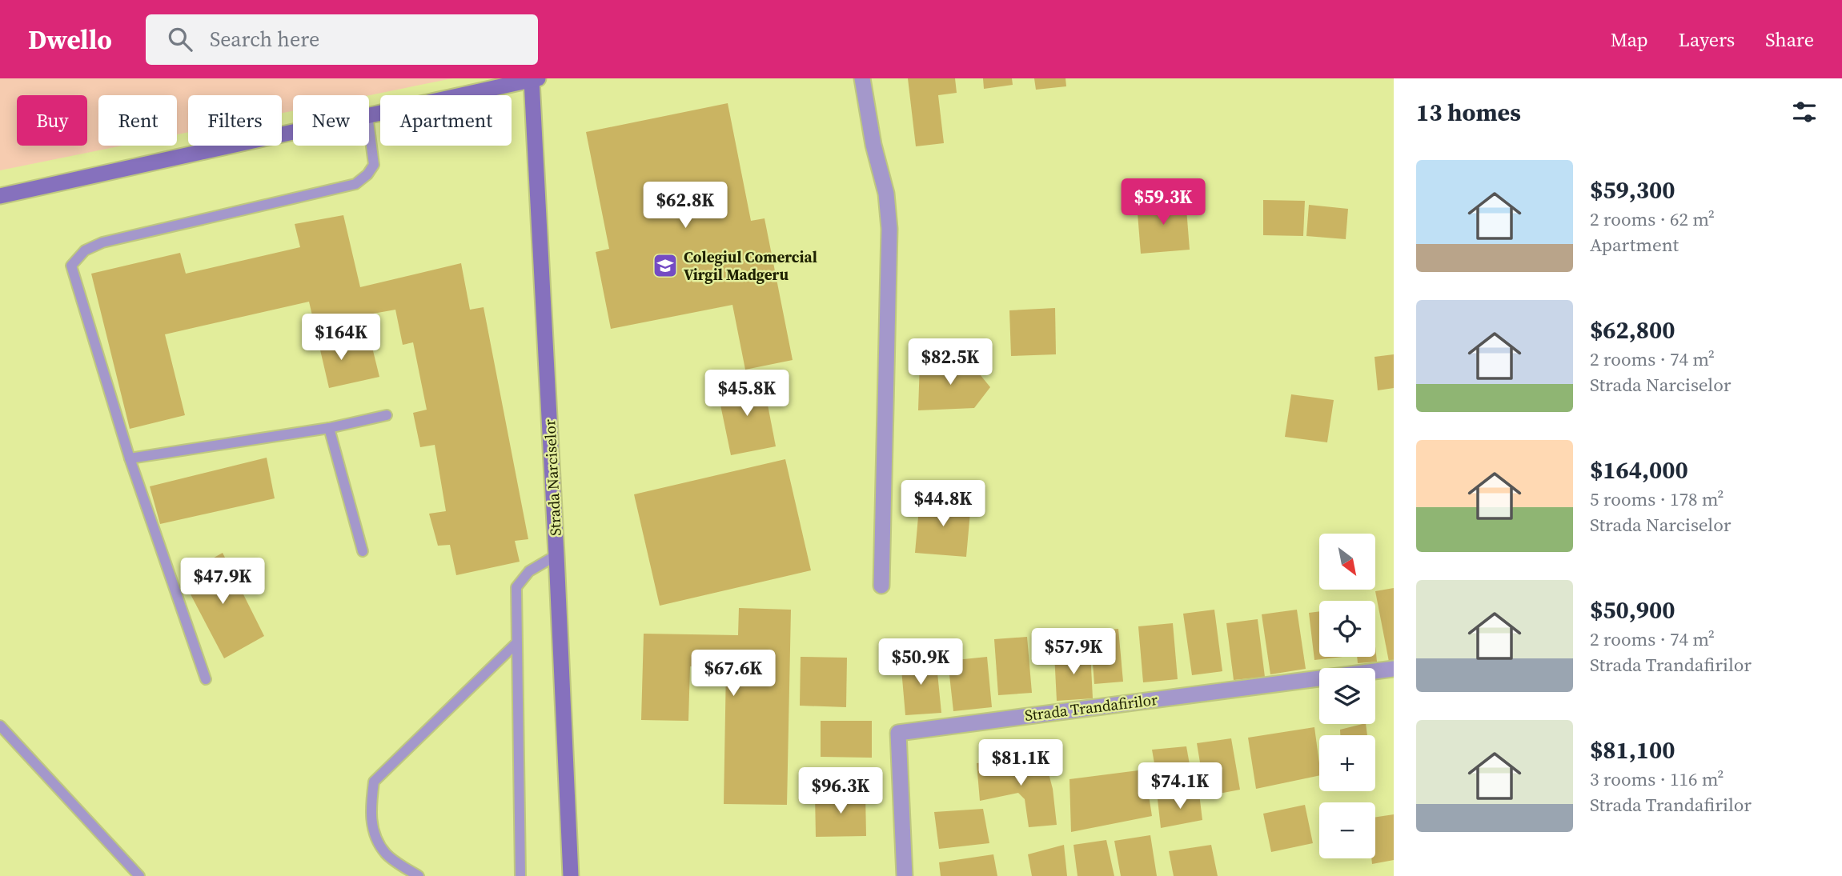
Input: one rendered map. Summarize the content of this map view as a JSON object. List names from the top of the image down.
{
  "streets": {
    "main road": ["Strada Narciselor"],
    "street": ["Strada Trandafirilor"]
  },
  "places": {
    "school or university": ["Colegiul Comercial Virgil Madgeru"]
  },
  "north": "bottom right",
  "page": {
    "header": "Dwello",
    "search": "Search here",
    "nav": ["Map", "Layers", "Share"],
    "heading": "13 homes",
    "chip": [
      "Buy",
      "Rent",
      "Filters",
      "New",
      "Apartment"
    ],
    "list": [
      {
        "name": "$59,300",
        "note": "2 rooms · 62 m² · Apartment"
      },
      {
        "name": "$62,800",
        "note": "2 rooms · 74 m² · Strada Narciselor"
      },
      {
        "name": "$164,000",
        "note": "5 rooms · 178 m² · Strada Narciselor"
      },
      {
        "name": "$50,900",
        "note": "2 rooms · 74 m² · Strada Trandafirilor"
      },
      {
        "name": "$81,100",
        "note": "3 rooms · 116 m² · Strada Trandafirilor"
      }
    ],
    "price": [
      "$59.3K",
      "$62.8K",
      "$164K",
      "$82.5K",
      "$45.8K",
      "$44.8K",
      "$47.9K",
      "$57.9K",
      "$50.9K",
      "$67.6K",
      "$81.1K",
      "$74.1K",
      "$96.3K"
    ],
    "map_buttons": ["+", "−"]
  }
}
